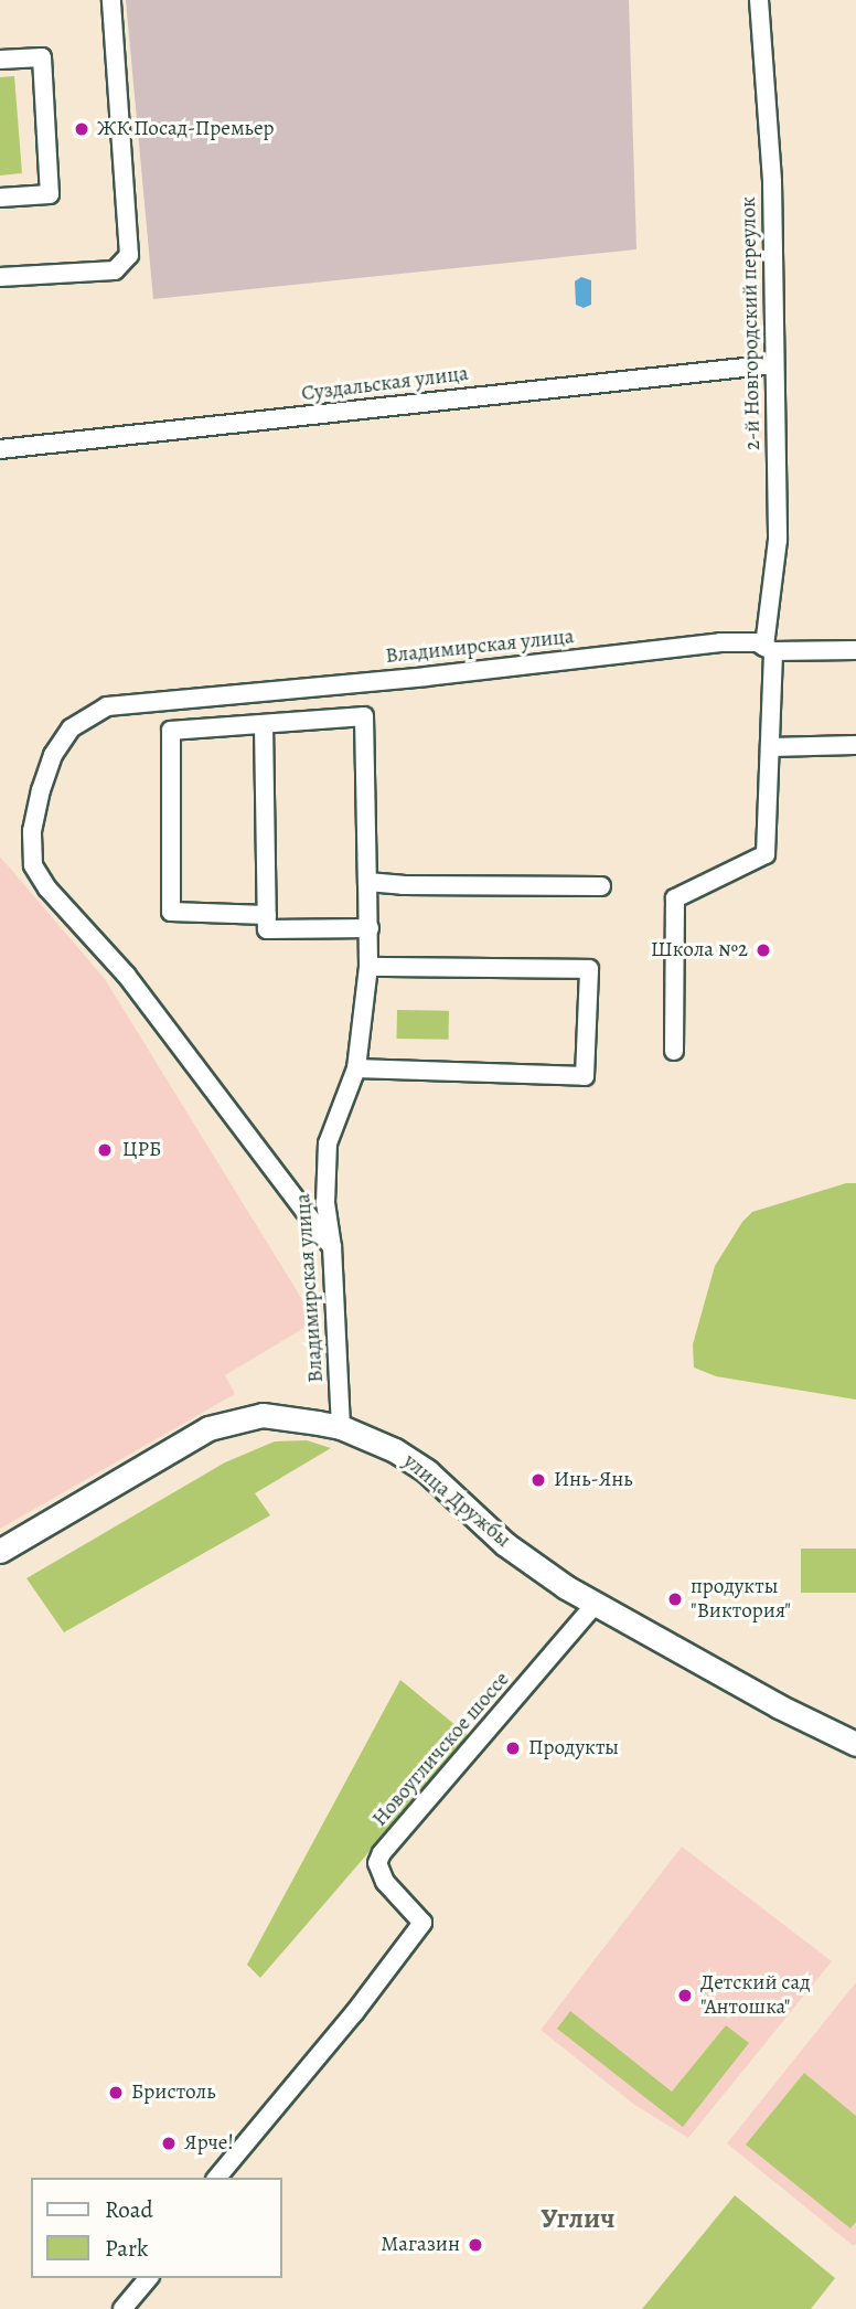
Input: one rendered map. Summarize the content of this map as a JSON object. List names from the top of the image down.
{
  "streets": {
    "street": [
      "2-й Новгородский переулок",
      "Суздальская улица",
      "Владимирская улица",
      "улица Дружбы",
      "Новоугличское шоссе"
    ]
  },
  "crossings": [
    ["2-й Новгородский переулок", "Суздальская улица"],
    ["2-й Новгородский переулок", "Владимирская улица"],
    ["Владимирская улица", "улица Дружбы"],
    ["улица Дружбы", "Новоугличское шоссе"]
  ],
  "districts": ["Углич"],
  "places": [
    "ЖК Посад-Премьер",
    "Школа №2",
    "ЦРБ",
    "Инь-Янь",
    "продукты \"Виктория\"",
    "Продукты",
    "Детский сад \"Антошка\"",
    "Бристоль",
    "Ярче!",
    "Магазин"
  ],
  "legend": ["Road", "Park"]
}
